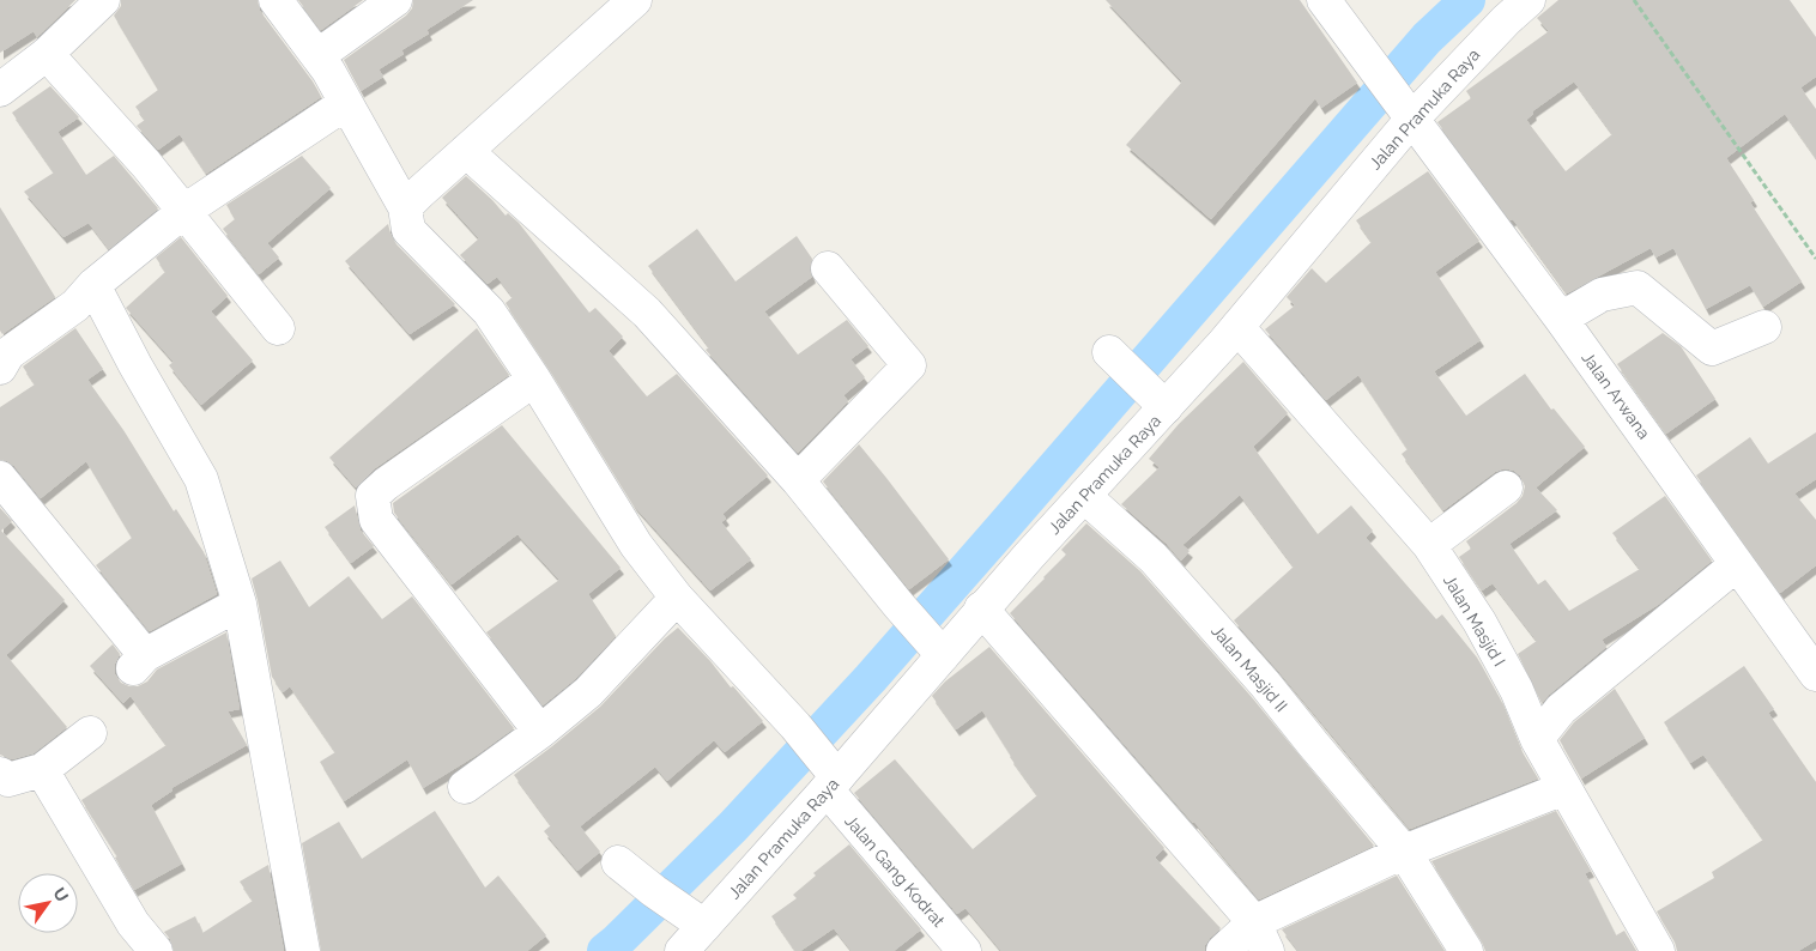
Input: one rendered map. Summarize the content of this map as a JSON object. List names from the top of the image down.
{
  "streets": {
    "street": [
      "Jalan Pramuka Raya",
      "Jalan Arwana",
      "Jalan Masjid I",
      "Jalan Masjid II",
      "Jalan Gang Kodrat"
    ]
  },
  "crossings": [
    ["Jalan Pramuka Raya", "Jalan Arwana"],
    ["Jalan Pramuka Raya", "Jalan Masjid I"],
    ["Jalan Pramuka Raya", "Jalan Masjid II"],
    ["Jalan Pramuka Raya", "Jalan Gang Kodrat"]
  ],
  "north": "top right"
}
